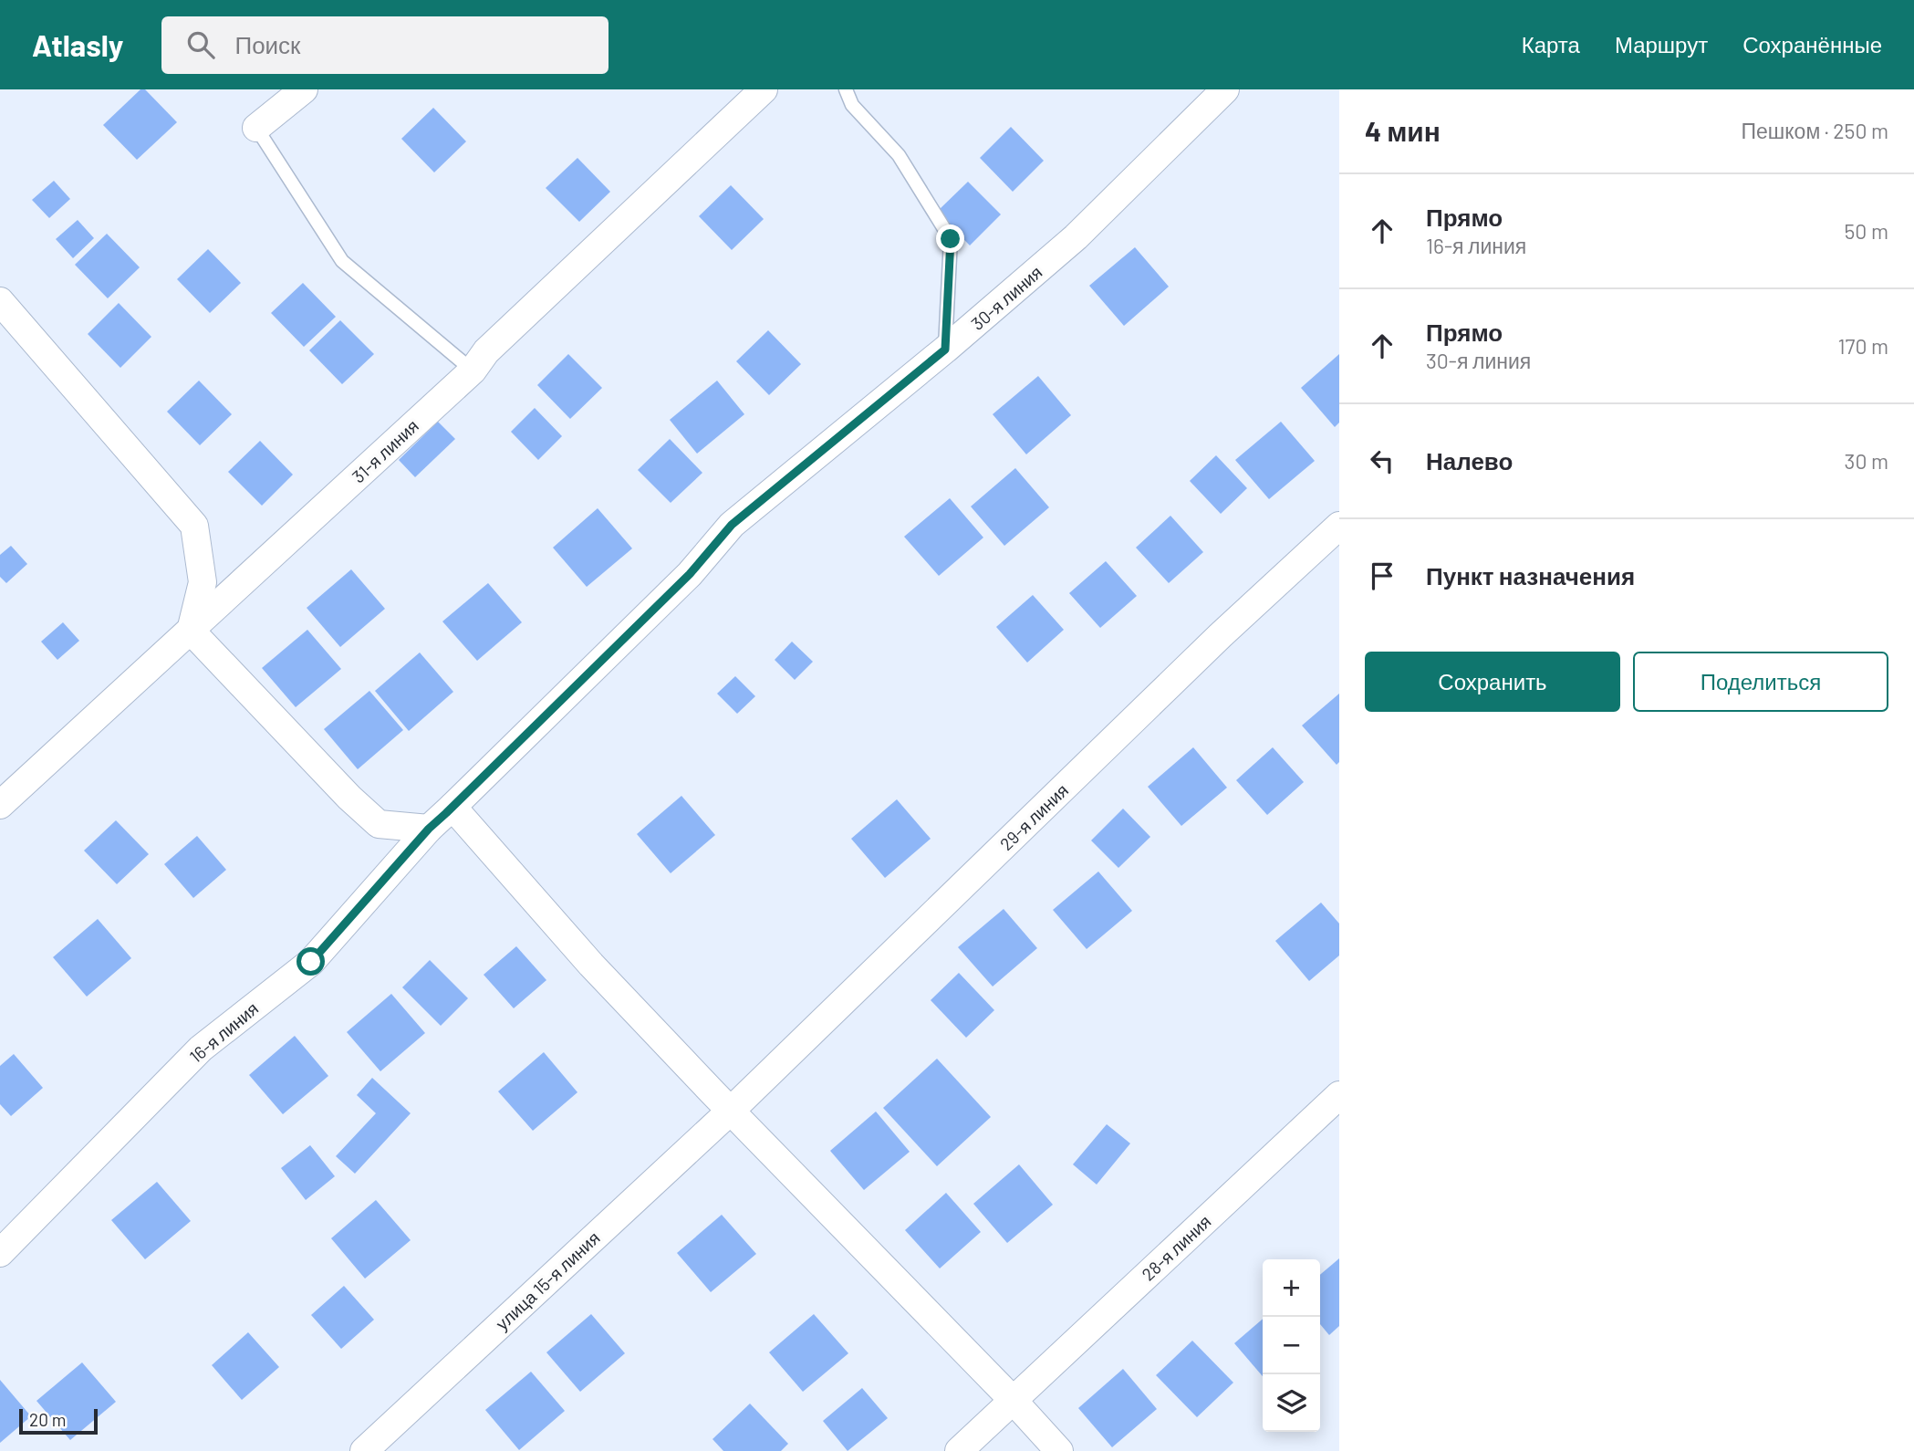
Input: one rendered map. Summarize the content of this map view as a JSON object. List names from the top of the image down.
{
  "streets": {
    "street": [
      "30-я линия",
      "31-я линия",
      "29-я линия",
      "16-я линия",
      "28-я линия",
      "улица 15-я линия"
    ]
  },
  "crossings": [
    ["30-я линия", "16-я линия"],
    ["29-я линия", "улица 15-я линия"]
  ],
  "scale_bar": "20 m",
  "page": {
    "header": "Atlasly",
    "search": "Поиск",
    "nav": ["Карта", "Маршрут", "Сохранённые"],
    "heading": ["4 мин", "Пешком · 250 m"],
    "list": [
      ["Прямо", "16-я линия", "50 m"],
      ["Прямо", "30-я линия", "170 m"],
      ["Налево", "30 m"],
      "Пункт назначения"
    ],
    "buttons": ["Сохранить", "Поделиться"],
    "map_buttons": ["+", "−"],
    "scale": "20 m"
  }
}
